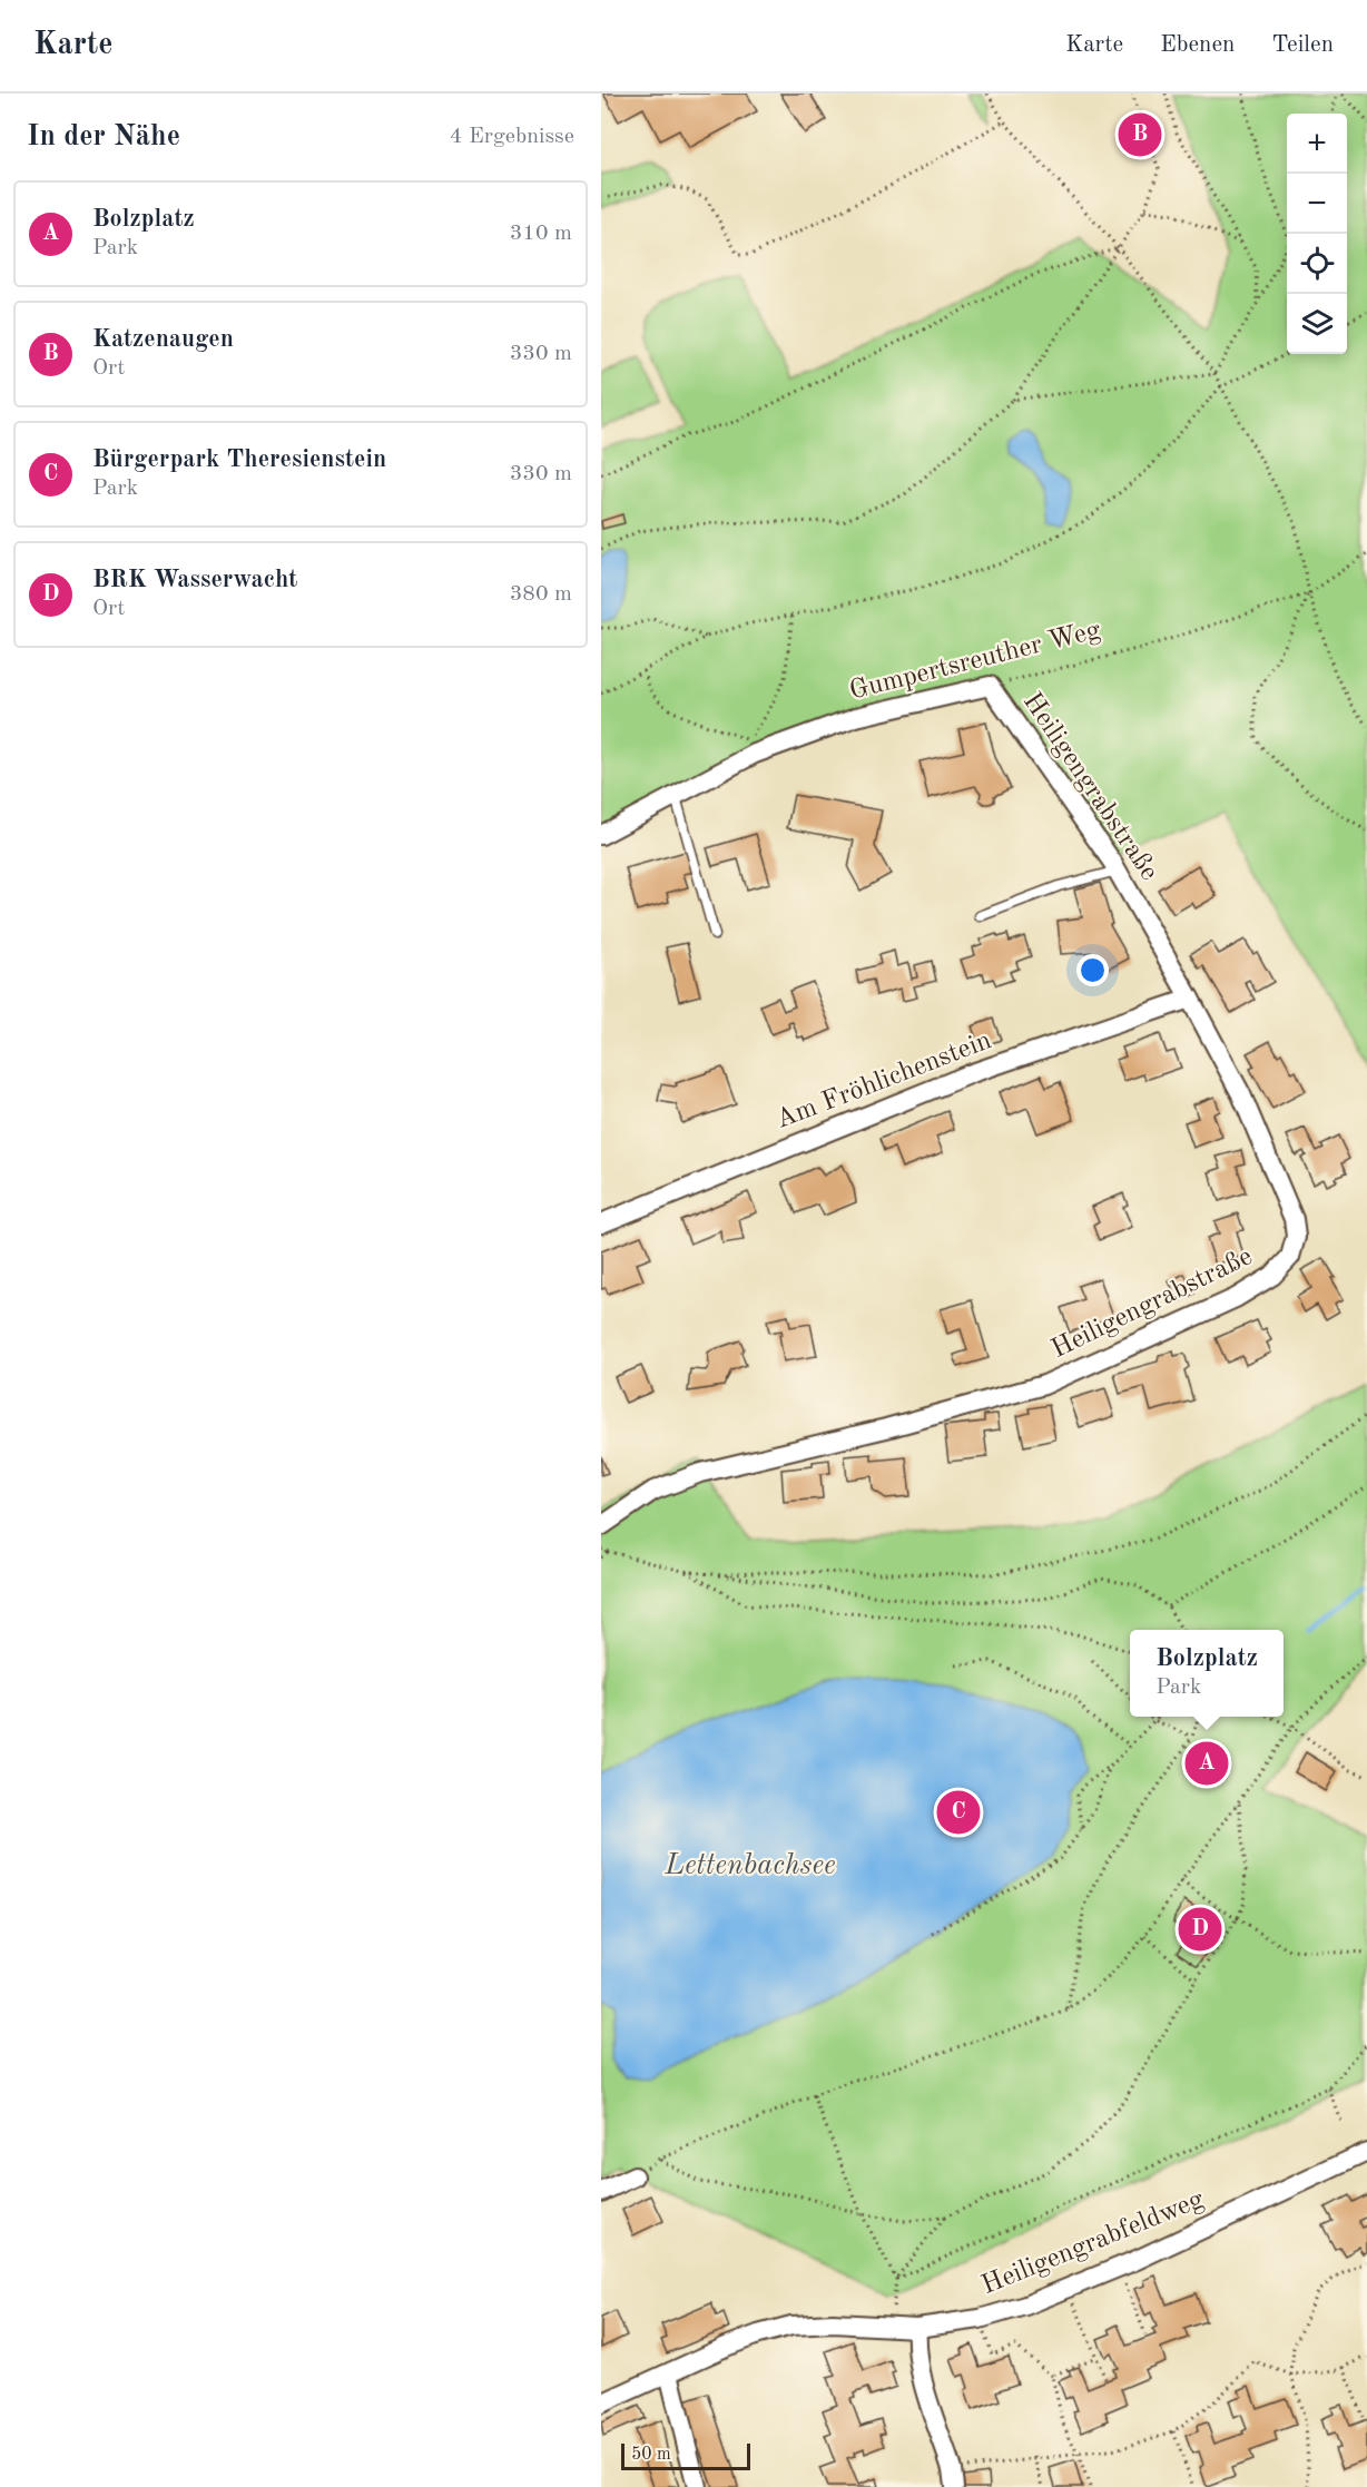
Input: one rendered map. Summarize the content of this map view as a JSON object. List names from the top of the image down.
{
  "streets": {
    "street": [
      "Gumpertsreuther Weg",
      "Heiligengrabstraße",
      "Am Fröhlichenstein",
      "Heiligengrabfeldweg"
    ]
  },
  "crossings": [
    ["Gumpertsreuther Weg", "Heiligengrabstraße"],
    ["Heiligengrabstraße", "Am Fröhlichenstein"]
  ],
  "water": ["Lettenbachsee"],
  "scale_bar": "50 m",
  "page": {
    "header": "Karte",
    "nav": ["Karte", "Ebenen", "Teilen"],
    "heading": ["In der Nähe", "4 Ergebnisse"],
    "pins": [
      "B",
      "A",
      "C",
      "D"
    ],
    "map_buttons": ["+", "−"],
    "list": [
      {
        "mark": "A",
        "name": "Bolzplatz",
        "note": "Park",
        "value": "310 m"
      },
      {
        "mark": "B",
        "name": "Katzenaugen",
        "note": "Ort",
        "value": "330 m"
      },
      {
        "mark": "C",
        "name": "Bürgerpark Theresienstein",
        "note": "Park",
        "value": "330 m"
      },
      {
        "mark": "D",
        "name": "BRK Wasserwacht",
        "note": "Ort",
        "value": "380 m"
      }
    ],
    "popup": ["Bolzplatz", "Park"],
    "scale": "50 m"
  }
}
